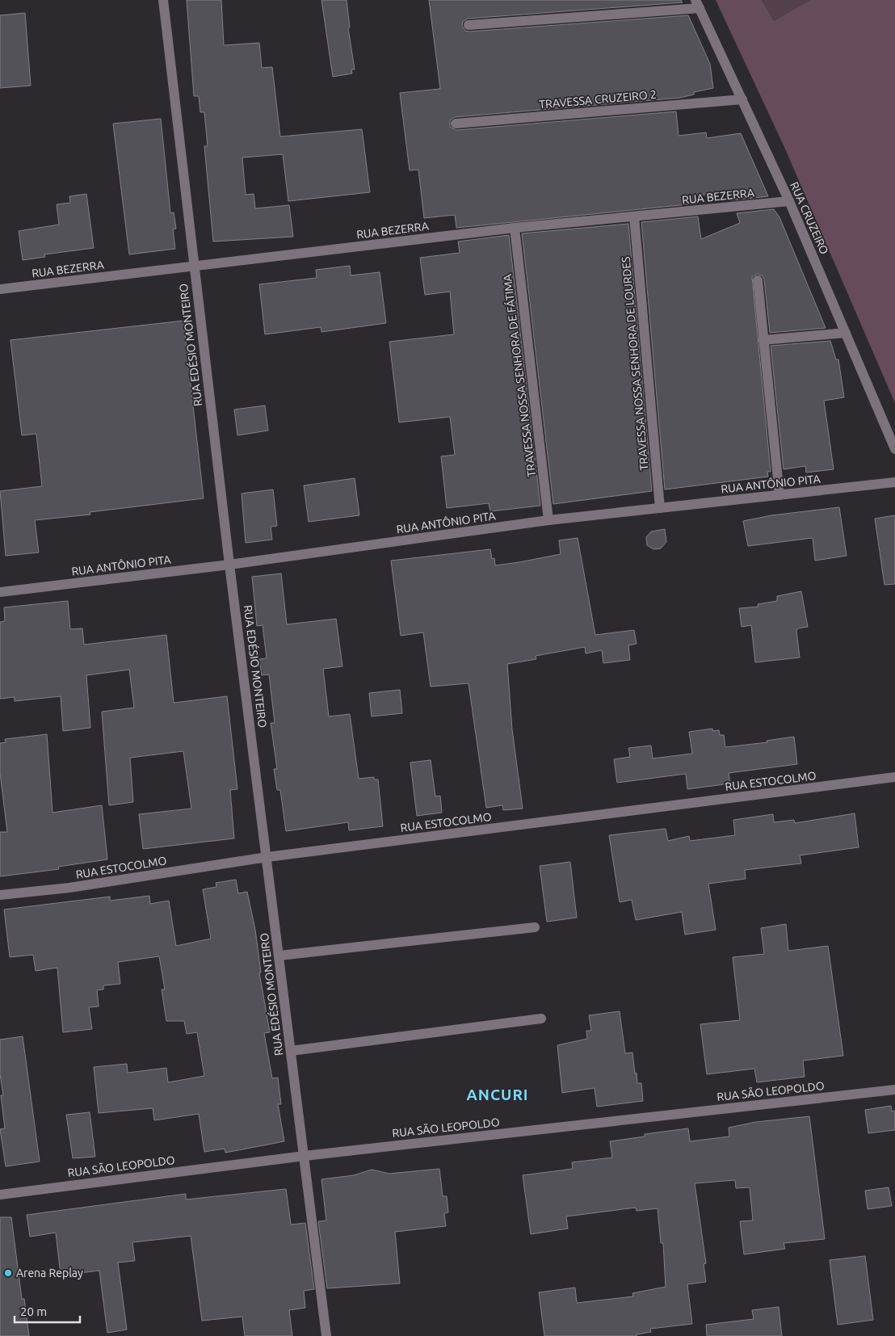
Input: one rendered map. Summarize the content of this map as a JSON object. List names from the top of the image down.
{
  "streets": {
    "street": [
      "TRAVESSA CRUZEIRO 2",
      "RUA BEZERRA",
      "RUA CRUZEIRO",
      "RUA EDÉSIO MONTEIRO",
      "TRAVESSA NOSSA SENHORA DE LOURDES",
      "TRAVESSA NOSSA SENHORA DE FÁTIMA",
      "RUA ANTÔNIO PITA",
      "RUA ESTOCOLMO",
      "RUA SÃO LEOPOLDO"
    ]
  },
  "crossings": [
    ["TRAVESSA CRUZEIRO 2", "RUA CRUZEIRO"],
    ["RUA BEZERRA", "RUA CRUZEIRO"],
    ["RUA BEZERRA", "RUA EDÉSIO MONTEIRO"],
    ["RUA BEZERRA", "TRAVESSA NOSSA SENHORA DE LOURDES"],
    ["RUA BEZERRA", "TRAVESSA NOSSA SENHORA DE FÁTIMA"],
    ["RUA EDÉSIO MONTEIRO", "RUA ANTÔNIO PITA"],
    ["RUA EDÉSIO MONTEIRO", "RUA ESTOCOLMO"],
    ["RUA EDÉSIO MONTEIRO", "RUA SÃO LEOPOLDO"],
    ["TRAVESSA NOSSA SENHORA DE LOURDES", "RUA ANTÔNIO PITA"],
    ["TRAVESSA NOSSA SENHORA DE FÁTIMA", "RUA ANTÔNIO PITA"]
  ],
  "districts": ["ANCURI"],
  "places": ["Arena Replay"],
  "scale_bar": "20 m"
}
